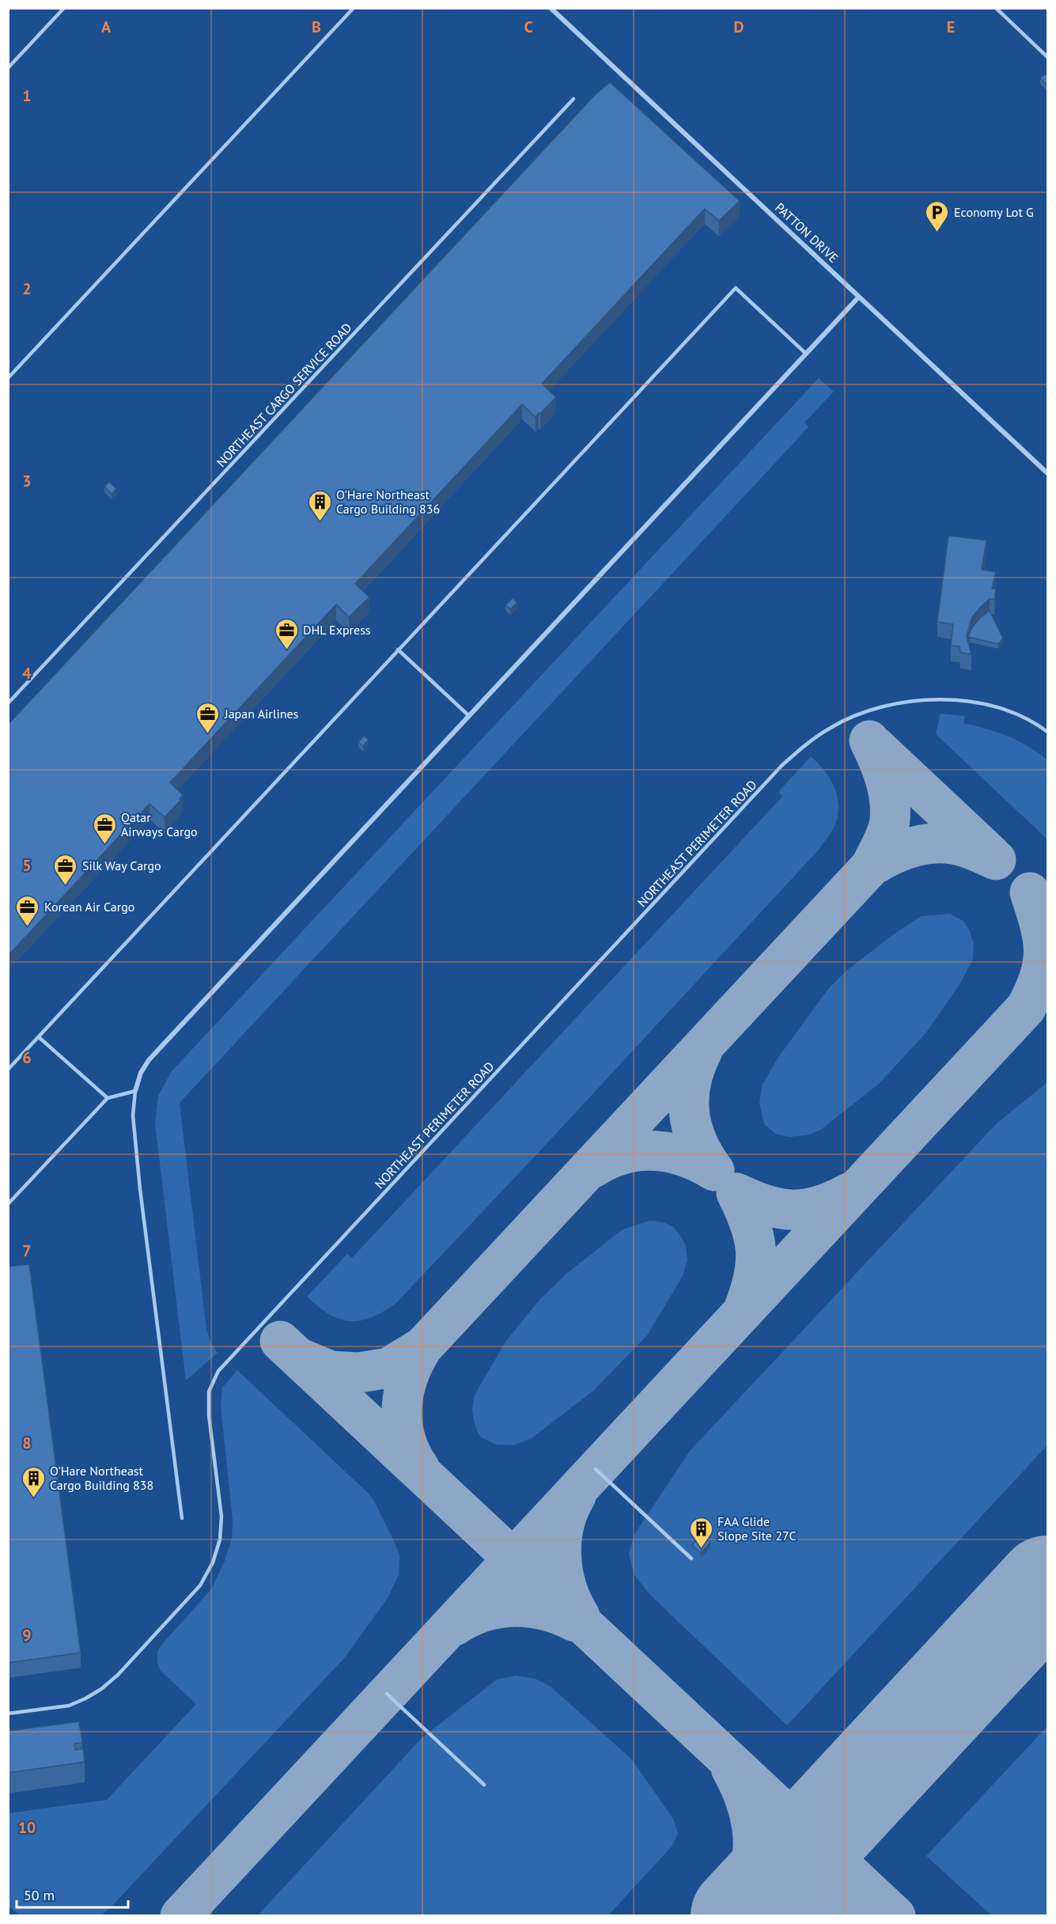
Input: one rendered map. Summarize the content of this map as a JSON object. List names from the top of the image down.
{
  "streets": {
    "street": ["PATTON DRIVE"],
    "lane": ["NORTHEAST CARGO SERVICE ROAD", "NORTHEAST PERIMETER ROAD"]
  },
  "places": {
    "parking": ["Economy Lot G"],
    "building": ["O'Hare Northeast Cargo Building 836", "O'Hare Northeast Cargo Building 838", "FAA Glide Slope Site 27C"],
    "office": [
      "DHL Express",
      "Japan Airlines",
      "Qatar Airways Cargo",
      "Silk Way Cargo",
      "Korean Air Cargo"
    ]
  },
  "scale_bar": "50 m",
  "grid": {
    "columns": [
      "A",
      "B",
      "C",
      "D",
      "E"
    ],
    "rows": [
      "1",
      "2",
      "3",
      "4",
      "5",
      "6",
      "7",
      "8",
      "9",
      "10"
    ]
  }
}
